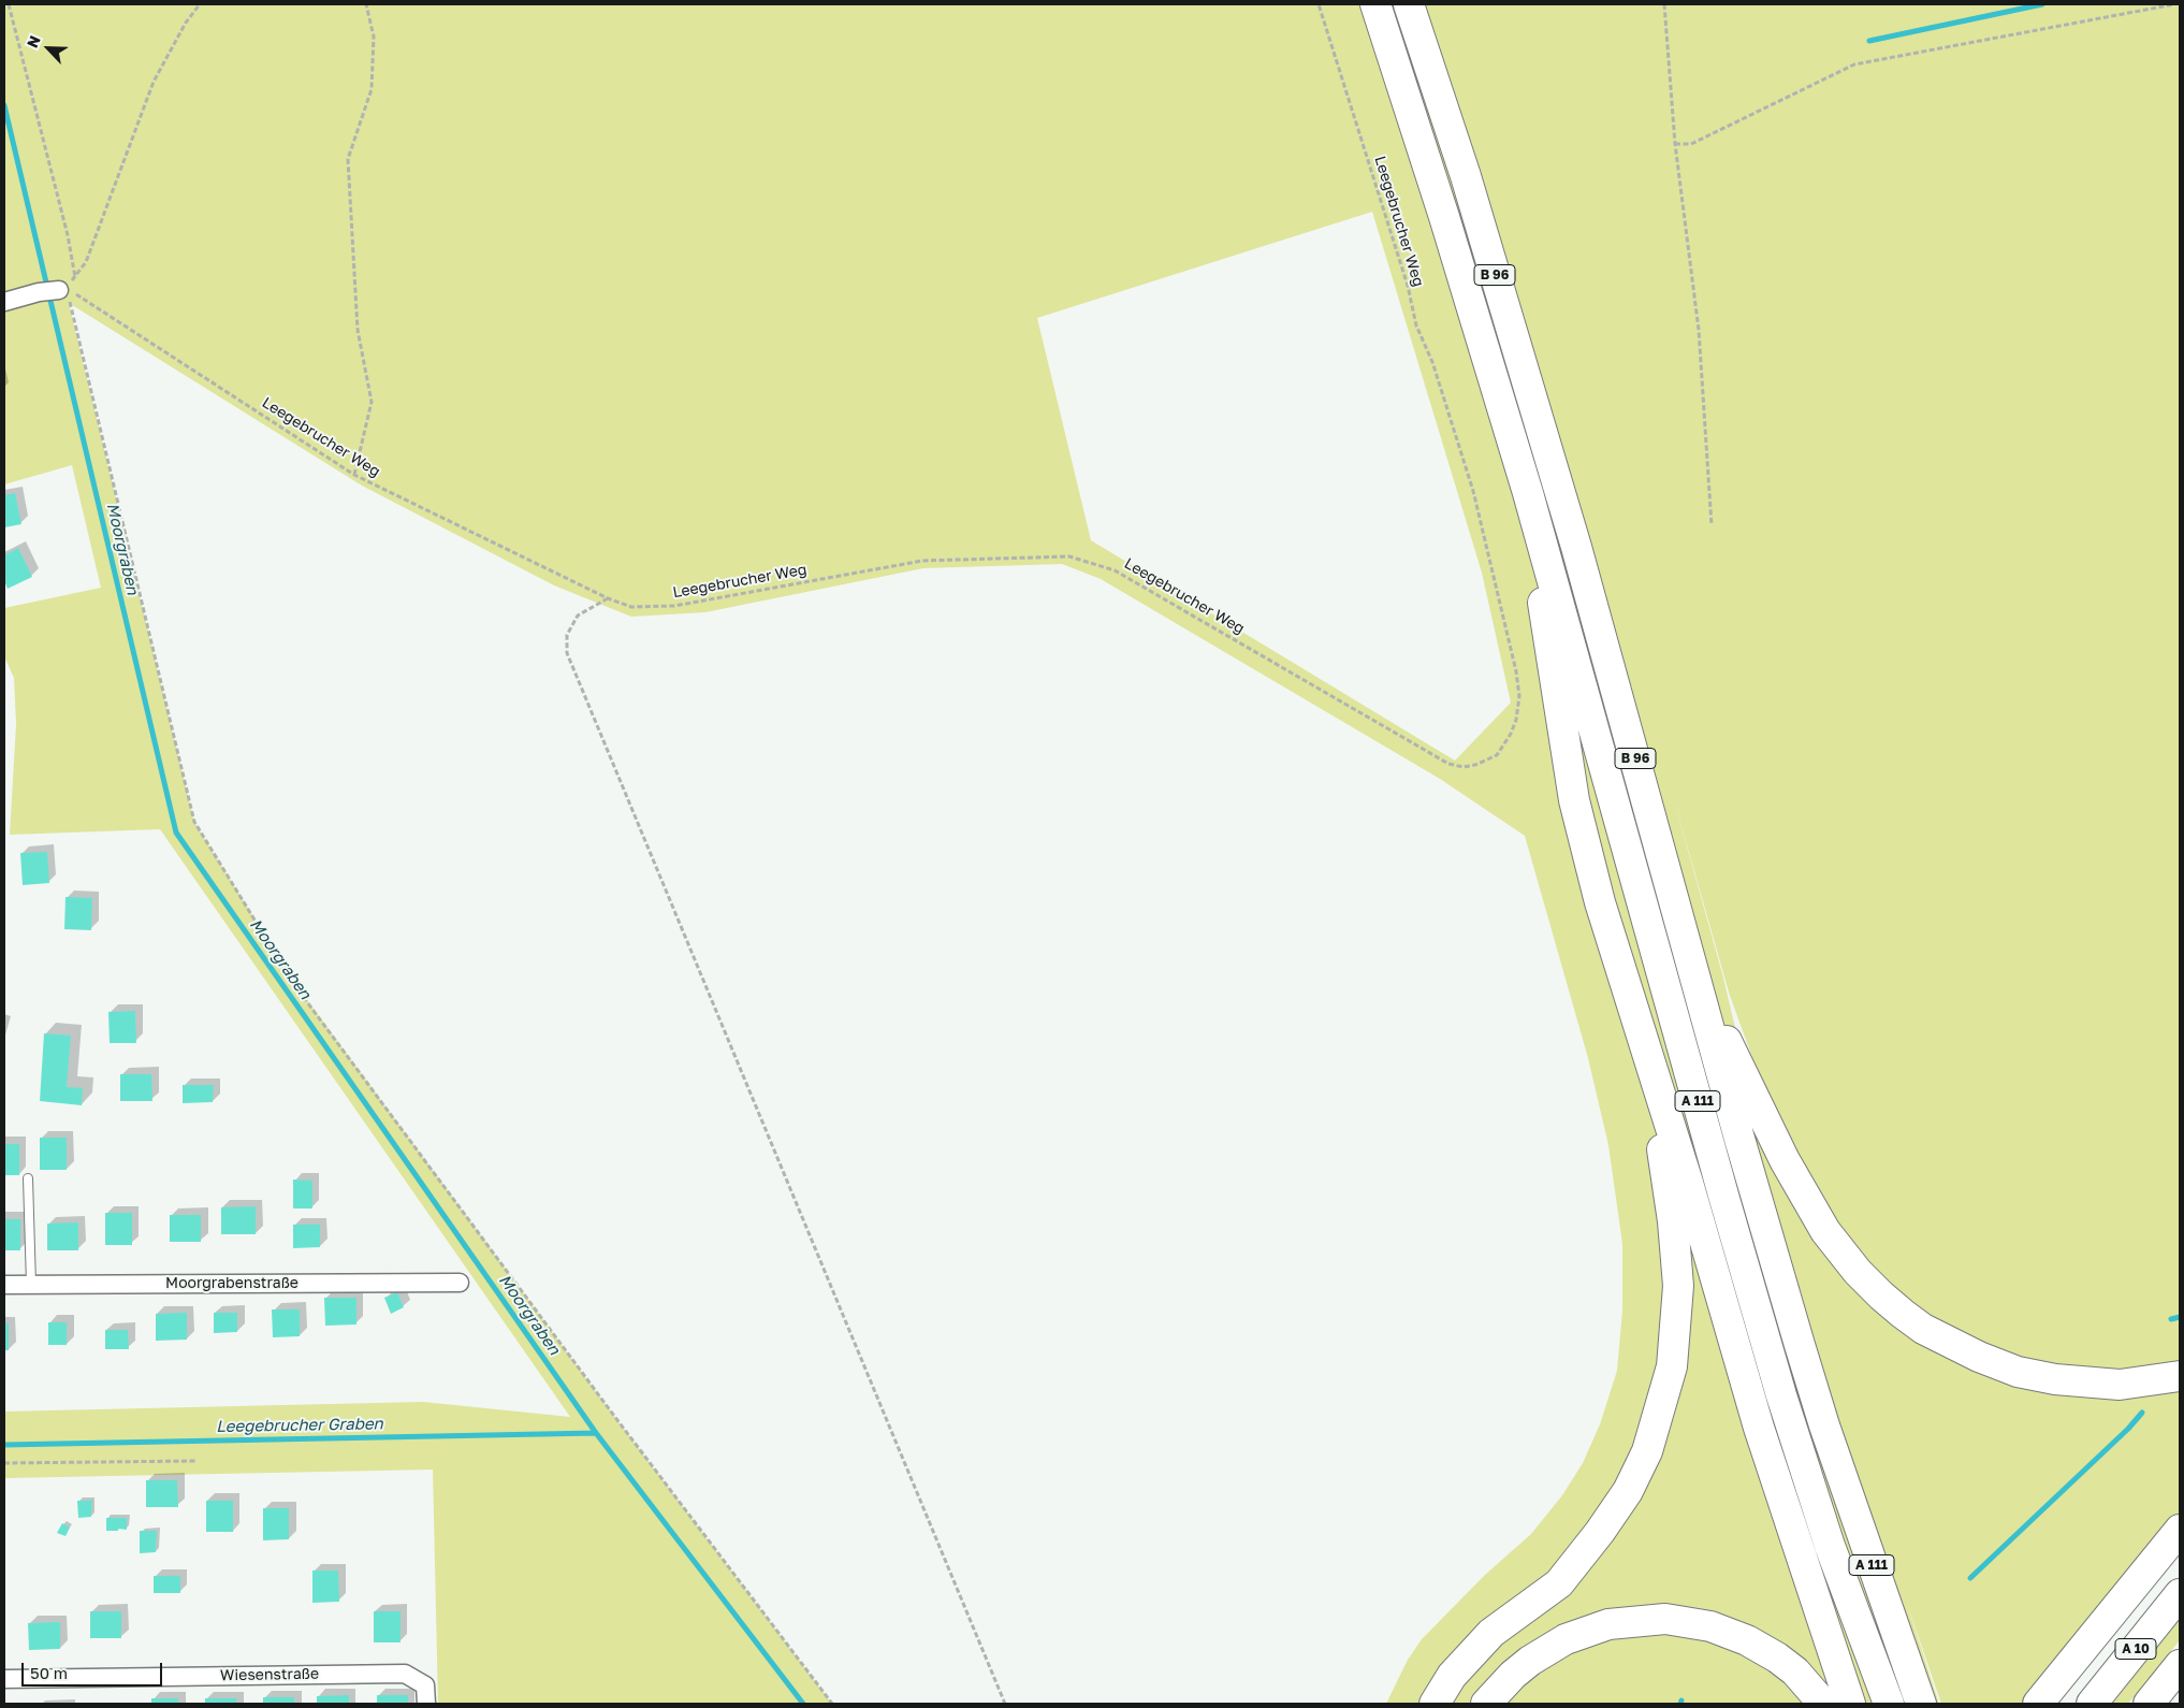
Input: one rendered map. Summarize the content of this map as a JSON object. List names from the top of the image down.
{
  "streets": {
    "highway": ["B 96", "A 111", "A 10"],
    "street": ["Moorgrabenstraße", "Wiesenstraße"],
    "path": ["Leegebrucher Weg"]
  },
  "crossings": [
    ["B 96", "A 111"]
  ],
  "water": ["Moorgraben", "Leegebrucher Graben"],
  "scale_bar": "50 m",
  "north": "top left"
}
